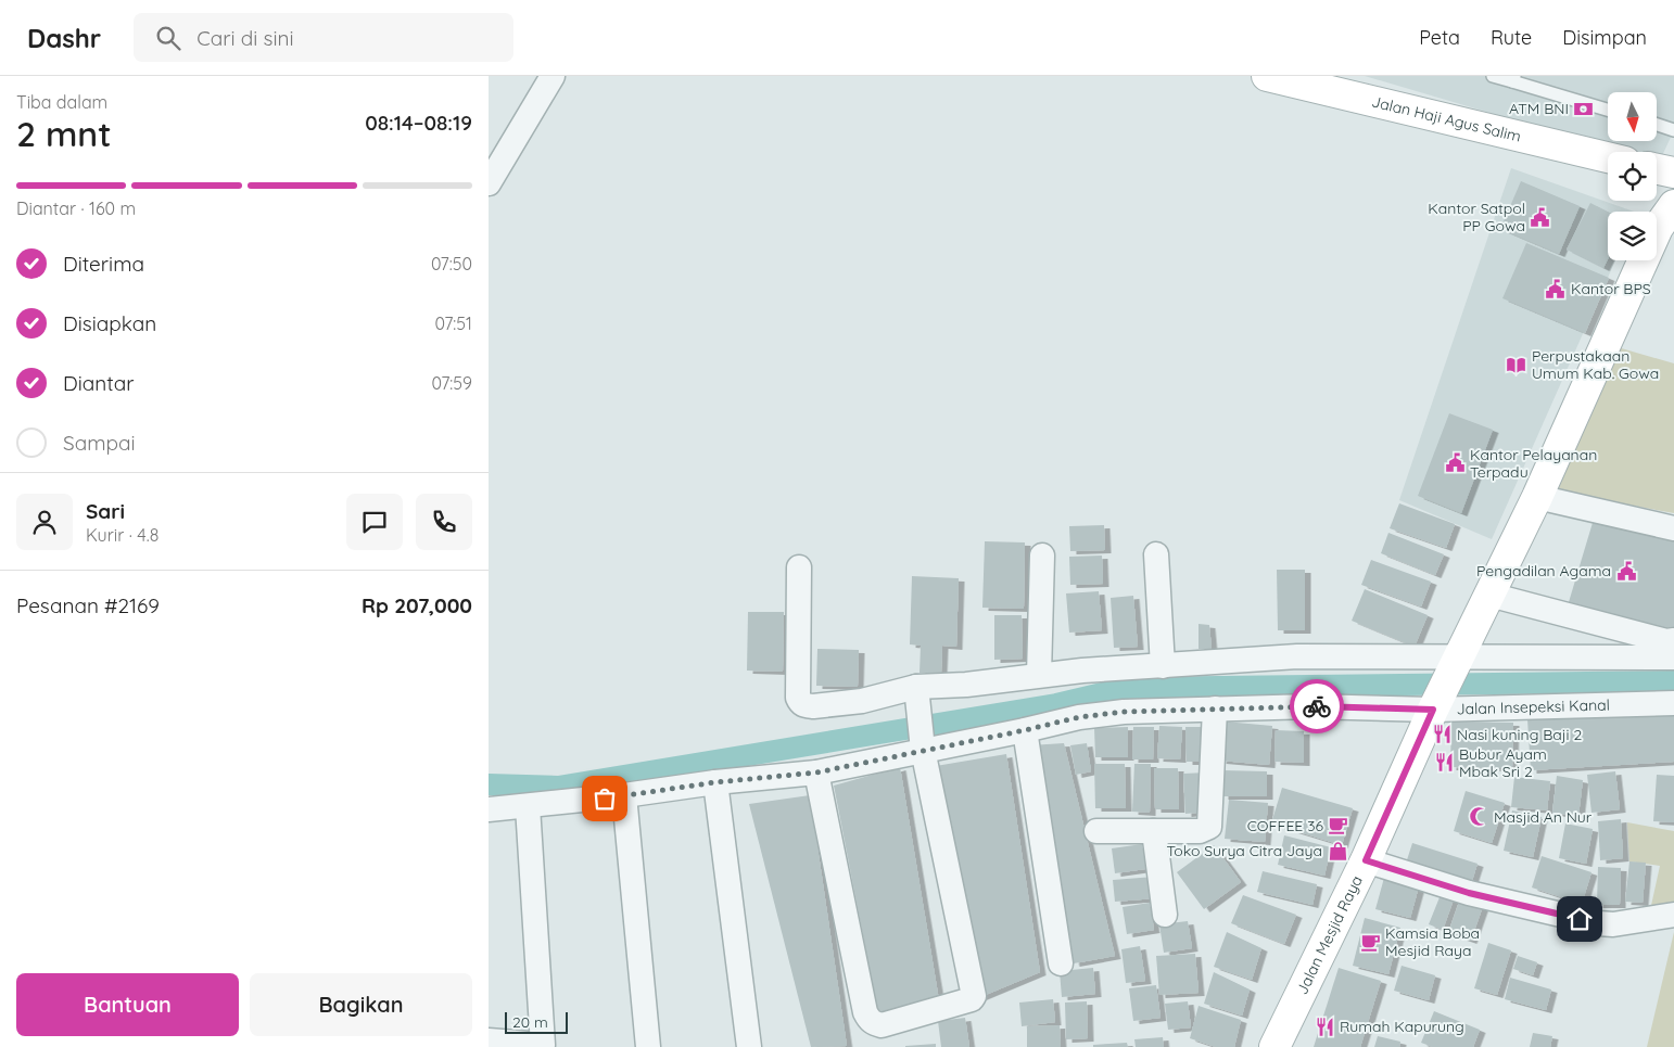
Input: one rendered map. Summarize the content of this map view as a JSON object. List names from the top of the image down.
{
  "streets": {
    "street": ["Jalan Haji Agus Salim", "Jalan Insepeksi Kanal", "Jalan Mesjid Raya"]
  },
  "crossings": [
    ["Jalan Insepeksi Kanal", "Jalan Mesjid Raya"]
  ],
  "places": {
    "bank": ["ATM BNI"],
    "public building": [
      "Kantor Satpol PP Gowa",
      "Kantor BPS",
      "Kantor Pelayanan Terpadu",
      "Pengadilan Agama"
    ],
    "library": ["Perpustakaan Umum Kab. Gowa"],
    "restaurant": ["Nasi kuning Baji 2", "Bubur Ayam Mbak Sri 2", "Rumah Kapurung"],
    "mosque": ["Masjid An Nur"],
    "cafe": ["COFFEE 36", "Kamsia Boba Mesjid Raya"],
    "shop": ["Toko Surya Citra Jaya"]
  },
  "scale_bar": "20 m",
  "north": "bottom",
  "page": {
    "header": "Dashr",
    "search": "Cari di sini",
    "nav": ["Peta", "Rute", "Disimpan"],
    "heading": ["2 mnt", "Tiba dalam", "08:14–08:19"],
    "panel": [
      "Sari",
      "Kurir · 4.8",
      "Pesanan #2169",
      "Rp 207,000"
    ],
    "bar": "Diantar · 160 m",
    "list": [
      ["Diterima", "07:50"],
      ["Disiapkan", "07:51"],
      ["Diantar", "07:59"],
      "Sampai"
    ],
    "buttons": ["Bantuan", "Bagikan"],
    "scale": "20 m"
  }
}
